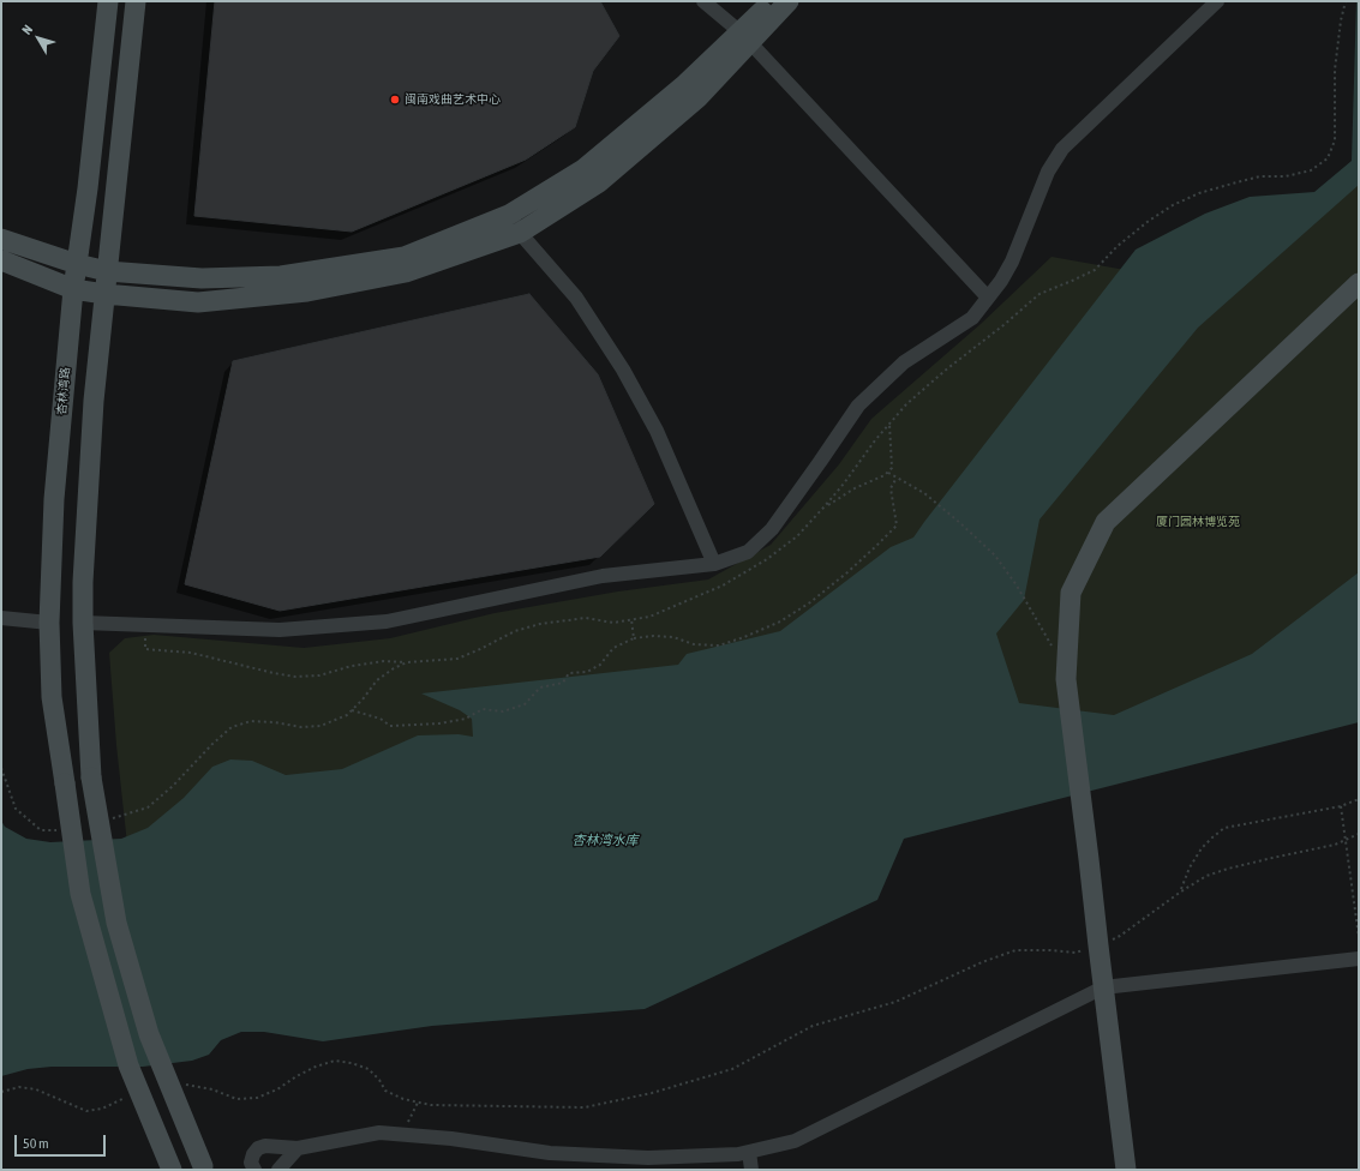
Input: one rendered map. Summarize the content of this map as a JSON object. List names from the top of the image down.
{
  "streets": {
    "street": ["杏林湾路"]
  },
  "water": ["杏林湾水库"],
  "parks": ["厦门园林博览苑"],
  "places": ["闽南戏曲艺术中心"],
  "scale_bar": "50 m",
  "north": "top left"
}
